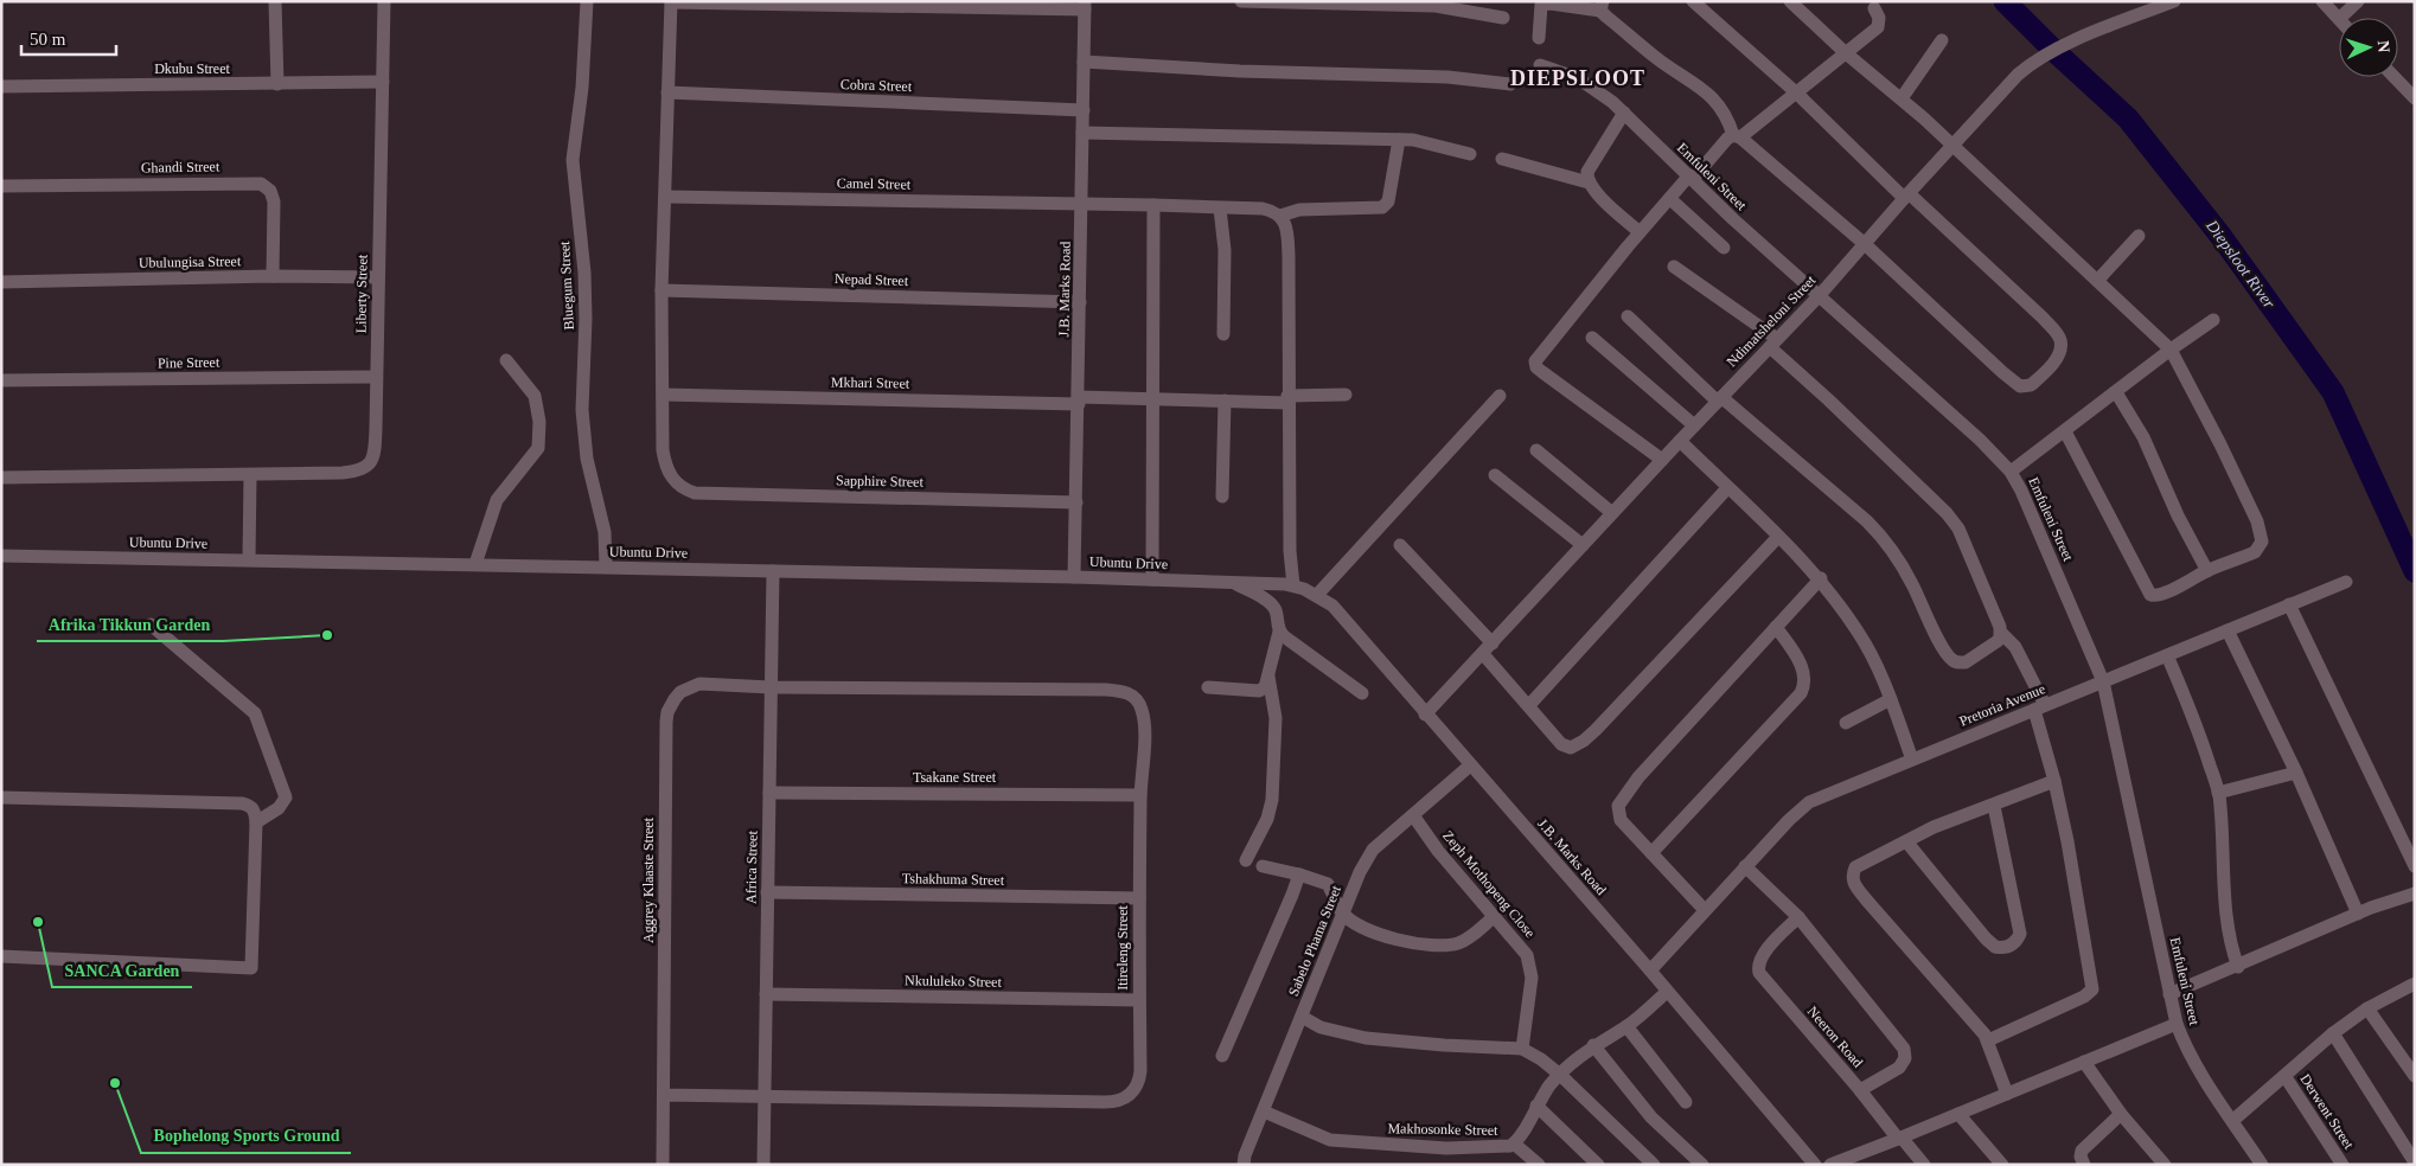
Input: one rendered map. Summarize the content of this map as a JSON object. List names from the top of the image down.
{
  "streets": {
    "street": [
      "Dkubu Street",
      "Cobra Street",
      "Ghandi Street",
      "Emfuleni Street",
      "Camel Street",
      "Ubulungisa Street",
      "Nepad Street",
      "Bluegum Street",
      "J.B. Marks Road",
      "Liberty Street",
      "Ndimatsheloni Street",
      "Pine Street",
      "Mkhari Street",
      "Sapphire Street",
      "Ubuntu Drive",
      "Pretoria Avenue",
      "Tsakane Street",
      "Africa Street",
      "Tshakhuma Street",
      "Aggrey Klaaste Street",
      "Zeph Mothopeng Close",
      "Sabelo Phama Street",
      "Itireleng Street",
      "Nkululeko Street",
      "Neeron Road",
      "Derwent Street",
      "Makhosonke Street"
    ]
  },
  "crossings": [
    ["Dkubu Street", "Liberty Street"],
    ["Cobra Street", "J.B. Marks Road"],
    ["Ghandi Street", "Ubulungisa Street"],
    ["Emfuleni Street", "Ndimatsheloni Street"],
    ["Emfuleni Street", "Pretoria Avenue"],
    ["Camel Street", "J.B. Marks Road"],
    ["Ubulungisa Street", "Liberty Street"],
    ["Nepad Street", "J.B. Marks Road"],
    ["Bluegum Street", "Ubuntu Drive"],
    ["J.B. Marks Road", "Ndimatsheloni Street"],
    ["J.B. Marks Road", "Mkhari Street"],
    ["J.B. Marks Road", "Sapphire Street"],
    ["J.B. Marks Road", "Ubuntu Drive"],
    ["J.B. Marks Road", "Pretoria Avenue"],
    ["J.B. Marks Road", "Sabelo Phama Street"],
    ["J.B. Marks Road", "Makhosonke Street"],
    ["Liberty Street", "Pine Street"],
    ["Mkhari Street", "Sapphire Street"],
    ["Ubuntu Drive", "Africa Street"],
    ["Tsakane Street", "Africa Street"],
    ["Tsakane Street", "Itireleng Street"],
    ["Africa Street", "Tshakhuma Street"],
    ["Africa Street", "Aggrey Klaaste Street"],
    ["Africa Street", "Itireleng Street"],
    ["Africa Street", "Nkululeko Street"],
    ["Tshakhuma Street", "Itireleng Street"],
    ["Aggrey Klaaste Street", "Itireleng Street"],
    ["Zeph Mothopeng Close", "Sabelo Phama Street"],
    ["Sabelo Phama Street", "Makhosonke Street"],
    ["Itireleng Street", "Nkululeko Street"]
  ],
  "districts": ["DIEPSLOOT"],
  "water": ["Diepsloot River"],
  "places": ["Afrika Tikkun Garden", "SANCA Garden", "Bophelong Sports Ground"],
  "scale_bar": "50 m",
  "north": "right"
}
